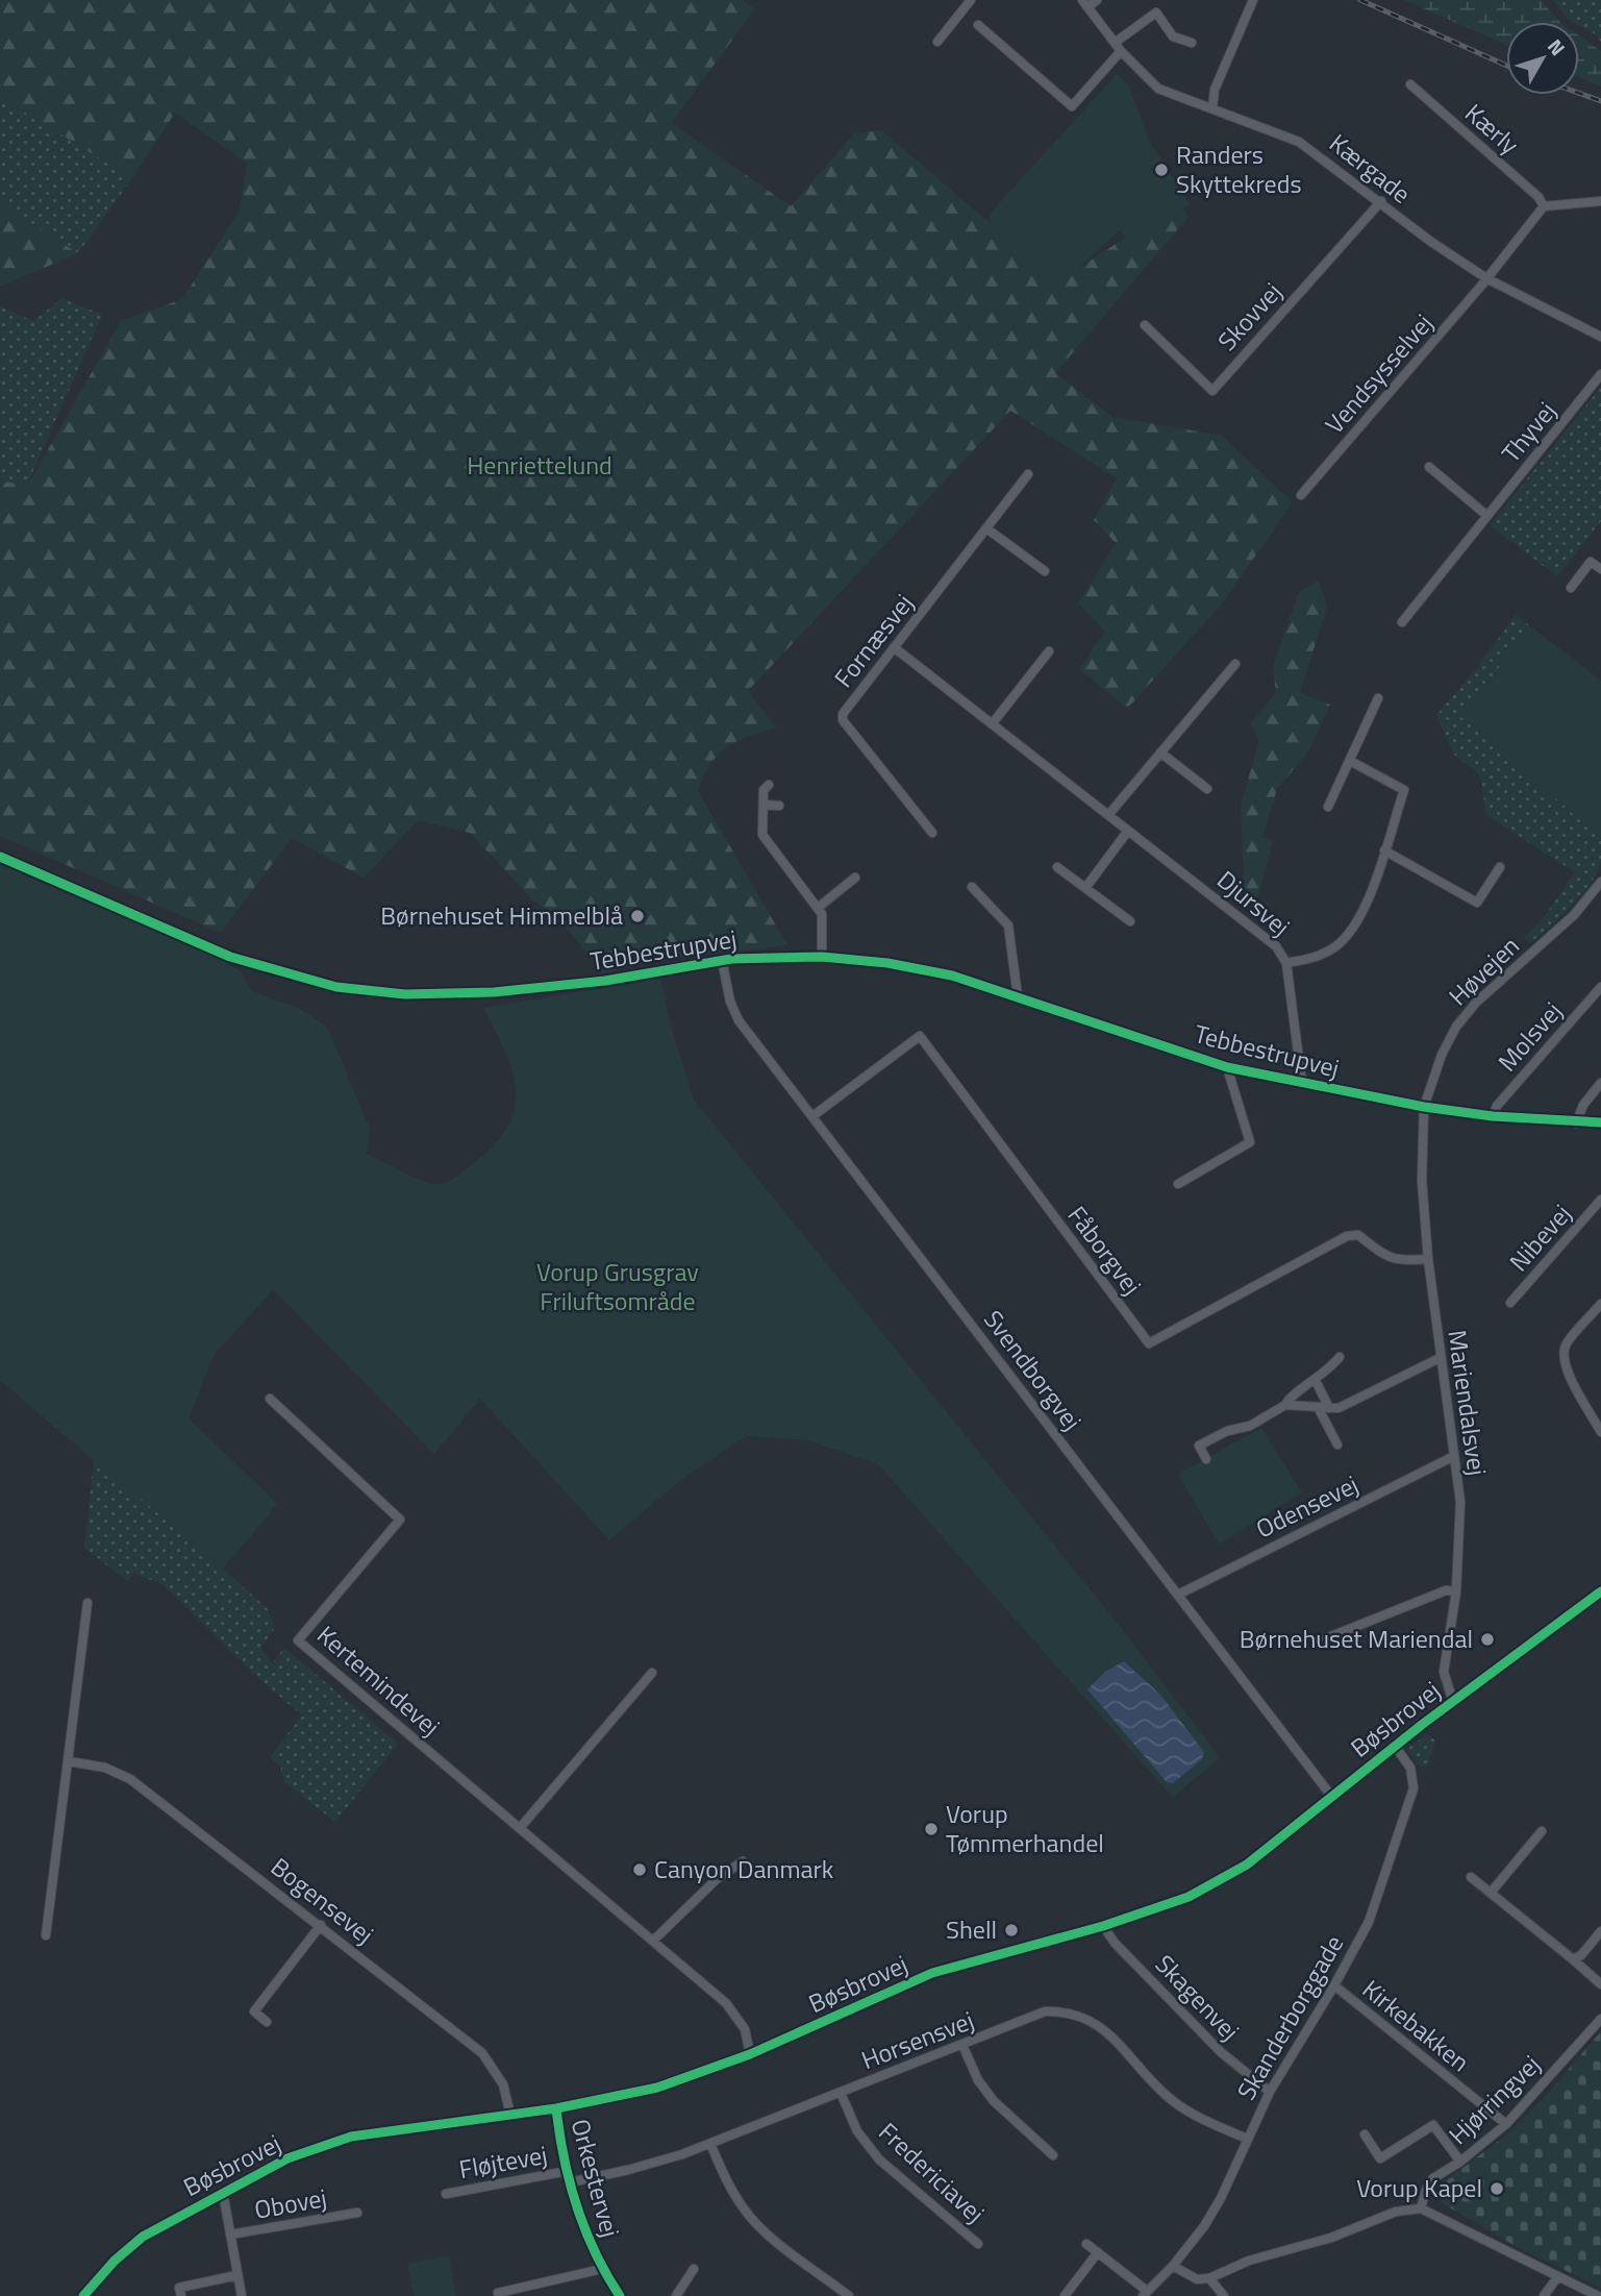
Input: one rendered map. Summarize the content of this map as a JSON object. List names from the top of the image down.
{
  "streets": {
    "street": [
      "Kærly",
      "Kærgade",
      "Skovvej",
      "Vendsysselvej",
      "Thyvej",
      "Fornæsvej",
      "Djursvej",
      "Tebbestrupvej",
      "Høvejen",
      "Molsvej",
      "Nibevej",
      "Fåborgvej",
      "Svendborgvej",
      "Mariendalsvej",
      "Odensevej",
      "Kertemindevej",
      "Bøsbrovej",
      "Bogensevej",
      "Skagenvej",
      "Skanderborggade",
      "Kirkebakken",
      "Horsensvej",
      "Hjørringvej",
      "Fløjtevej",
      "Fredericiavej",
      "Orkestervej",
      "Obovej"
    ]
  },
  "crossings": [
    ["Kærly", "Vendsysselvej"],
    ["Kærgade", "Skovvej"],
    ["Kærgade", "Vendsysselvej"],
    ["Fornæsvej", "Djursvej"],
    ["Djursvej", "Tebbestrupvej"],
    ["Tebbestrupvej", "Høvejen"],
    ["Tebbestrupvej", "Molsvej"],
    ["Tebbestrupvej", "Svendborgvej"],
    ["Tebbestrupvej", "Mariendalsvej"],
    ["Høvejen", "Mariendalsvej"],
    ["Fåborgvej", "Svendborgvej"],
    ["Fåborgvej", "Mariendalsvej"],
    ["Svendborgvej", "Odensevej"],
    ["Svendborgvej", "Bøsbrovej"],
    ["Mariendalsvej", "Odensevej"],
    ["Mariendalsvej", "Bøsbrovej"],
    ["Kertemindevej", "Bøsbrovej"],
    ["Bøsbrovej", "Bogensevej"],
    ["Bøsbrovej", "Skagenvej"],
    ["Bøsbrovej", "Skanderborggade"],
    ["Bøsbrovej", "Orkestervej"],
    ["Bøsbrovej", "Obovej"],
    ["Skagenvej", "Skanderborggade"],
    ["Skanderborggade", "Kirkebakken"],
    ["Skanderborggade", "Horsensvej"],
    ["Kirkebakken", "Hjørringvej"],
    ["Horsensvej", "Fredericiavej"],
    ["Horsensvej", "Orkestervej"],
    ["Fløjtevej", "Orkestervej"]
  ],
  "parks": ["Henriettelund", "Vorup Grusgrav Friluftsområde"],
  "places": [
    "Randers Skyttekreds",
    "Børnehuset Himmelblå",
    "Børnehuset Mariendal",
    "Vorup Tømmerhandel",
    "Canyon Danmark",
    "Shell",
    "Vorup Kapel"
  ],
  "north": "top right"
}
